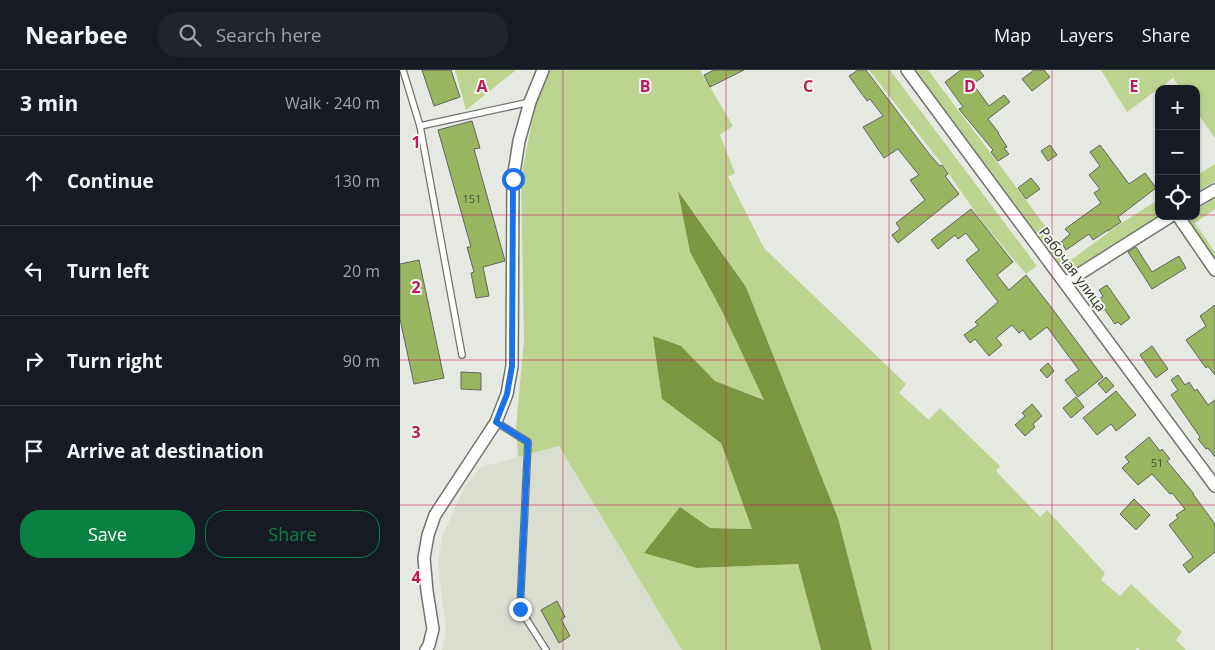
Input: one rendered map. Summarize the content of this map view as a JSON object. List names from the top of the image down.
{
  "streets": {
    "street": ["Рабочая улица"]
  },
  "house_numbers": ["151", "51"],
  "page": {
    "header": "Nearbee",
    "search": "Search here",
    "nav": ["Map", "Layers", "Share"],
    "heading": ["3 min", "Walk · 240 m"],
    "map_buttons": ["+", "−"],
    "list": [
      ["Continue", "130 m"],
      ["Turn left", "20 m"],
      ["Turn right", "90 m"],
      "Arrive at destination"
    ],
    "buttons": ["Save", "Share"]
  },
  "grid": {
    "columns": [
      "A",
      "B",
      "C",
      "D",
      "E"
    ],
    "rows": [
      "1",
      "2",
      "3",
      "4"
    ]
  }
}
